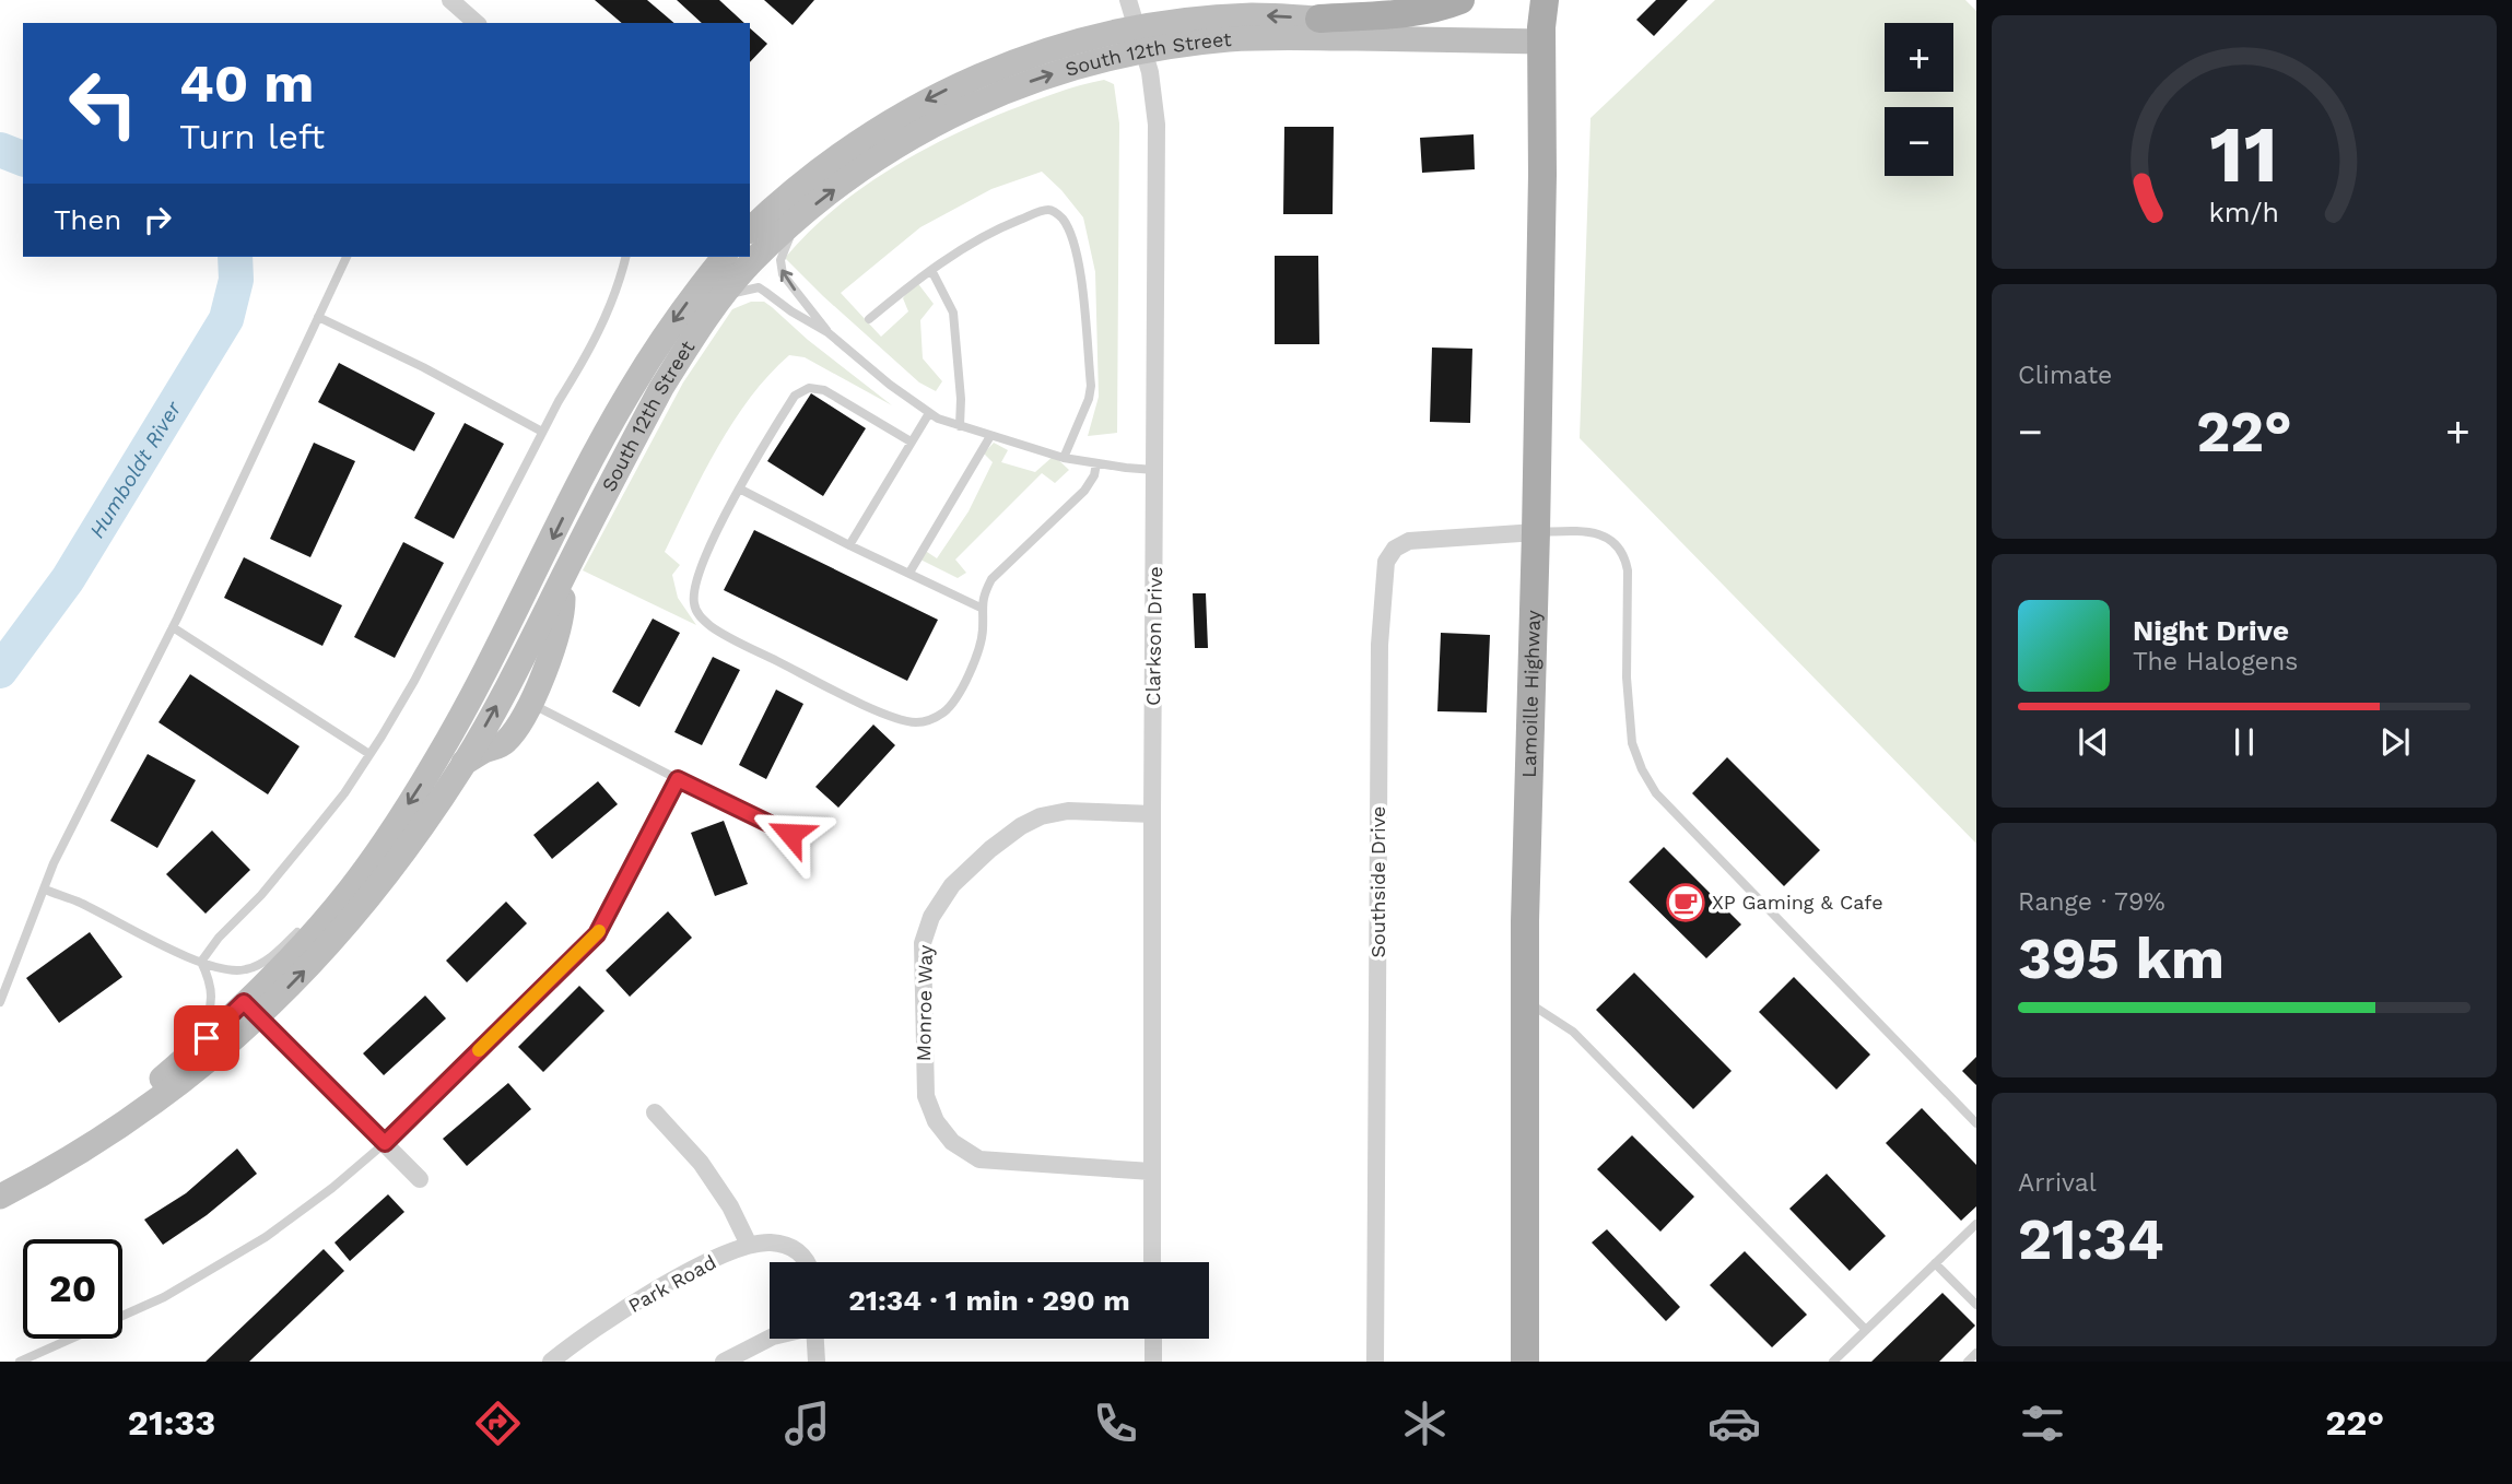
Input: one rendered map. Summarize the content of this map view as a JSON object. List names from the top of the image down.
{
  "streets": {
    "main road": ["South 12th Street", "Lamoille Highway"],
    "street": [
      "Clarkson Drive",
      "Southside Drive",
      "Monroe Way",
      "Park Road"
    ]
  },
  "crossings": [
    ["South 12th Street", "Clarkson Drive"],
    ["South 12th Street", "Lamoille Highway"],
    ["Clarkson Drive", "Monroe Way"],
    ["Lamoille Highway", "Southside Drive"]
  ],
  "water": ["Humboldt River"],
  "places": {
    "cafe": ["XP Gaming & Cafe"]
  },
  "page": {
    "map_buttons": ["+", "−"],
    "turn": ["40 m", "Turn left"],
    "then": "Then",
    "tile": [
      "Climate",
      ["Range · 79%", "395 km"],
      ["Arrival", "21:34"]
    ],
    "heat": ["−", "22°", "+"],
    "song": ["Night Drive", "The Halogens"],
    "limit": "20",
    "trip": "21:34 · 1 min · 290 m",
    "tabs": ["21:33", "22°"],
    "gauge": ["11", "km/h"]
  }
}
